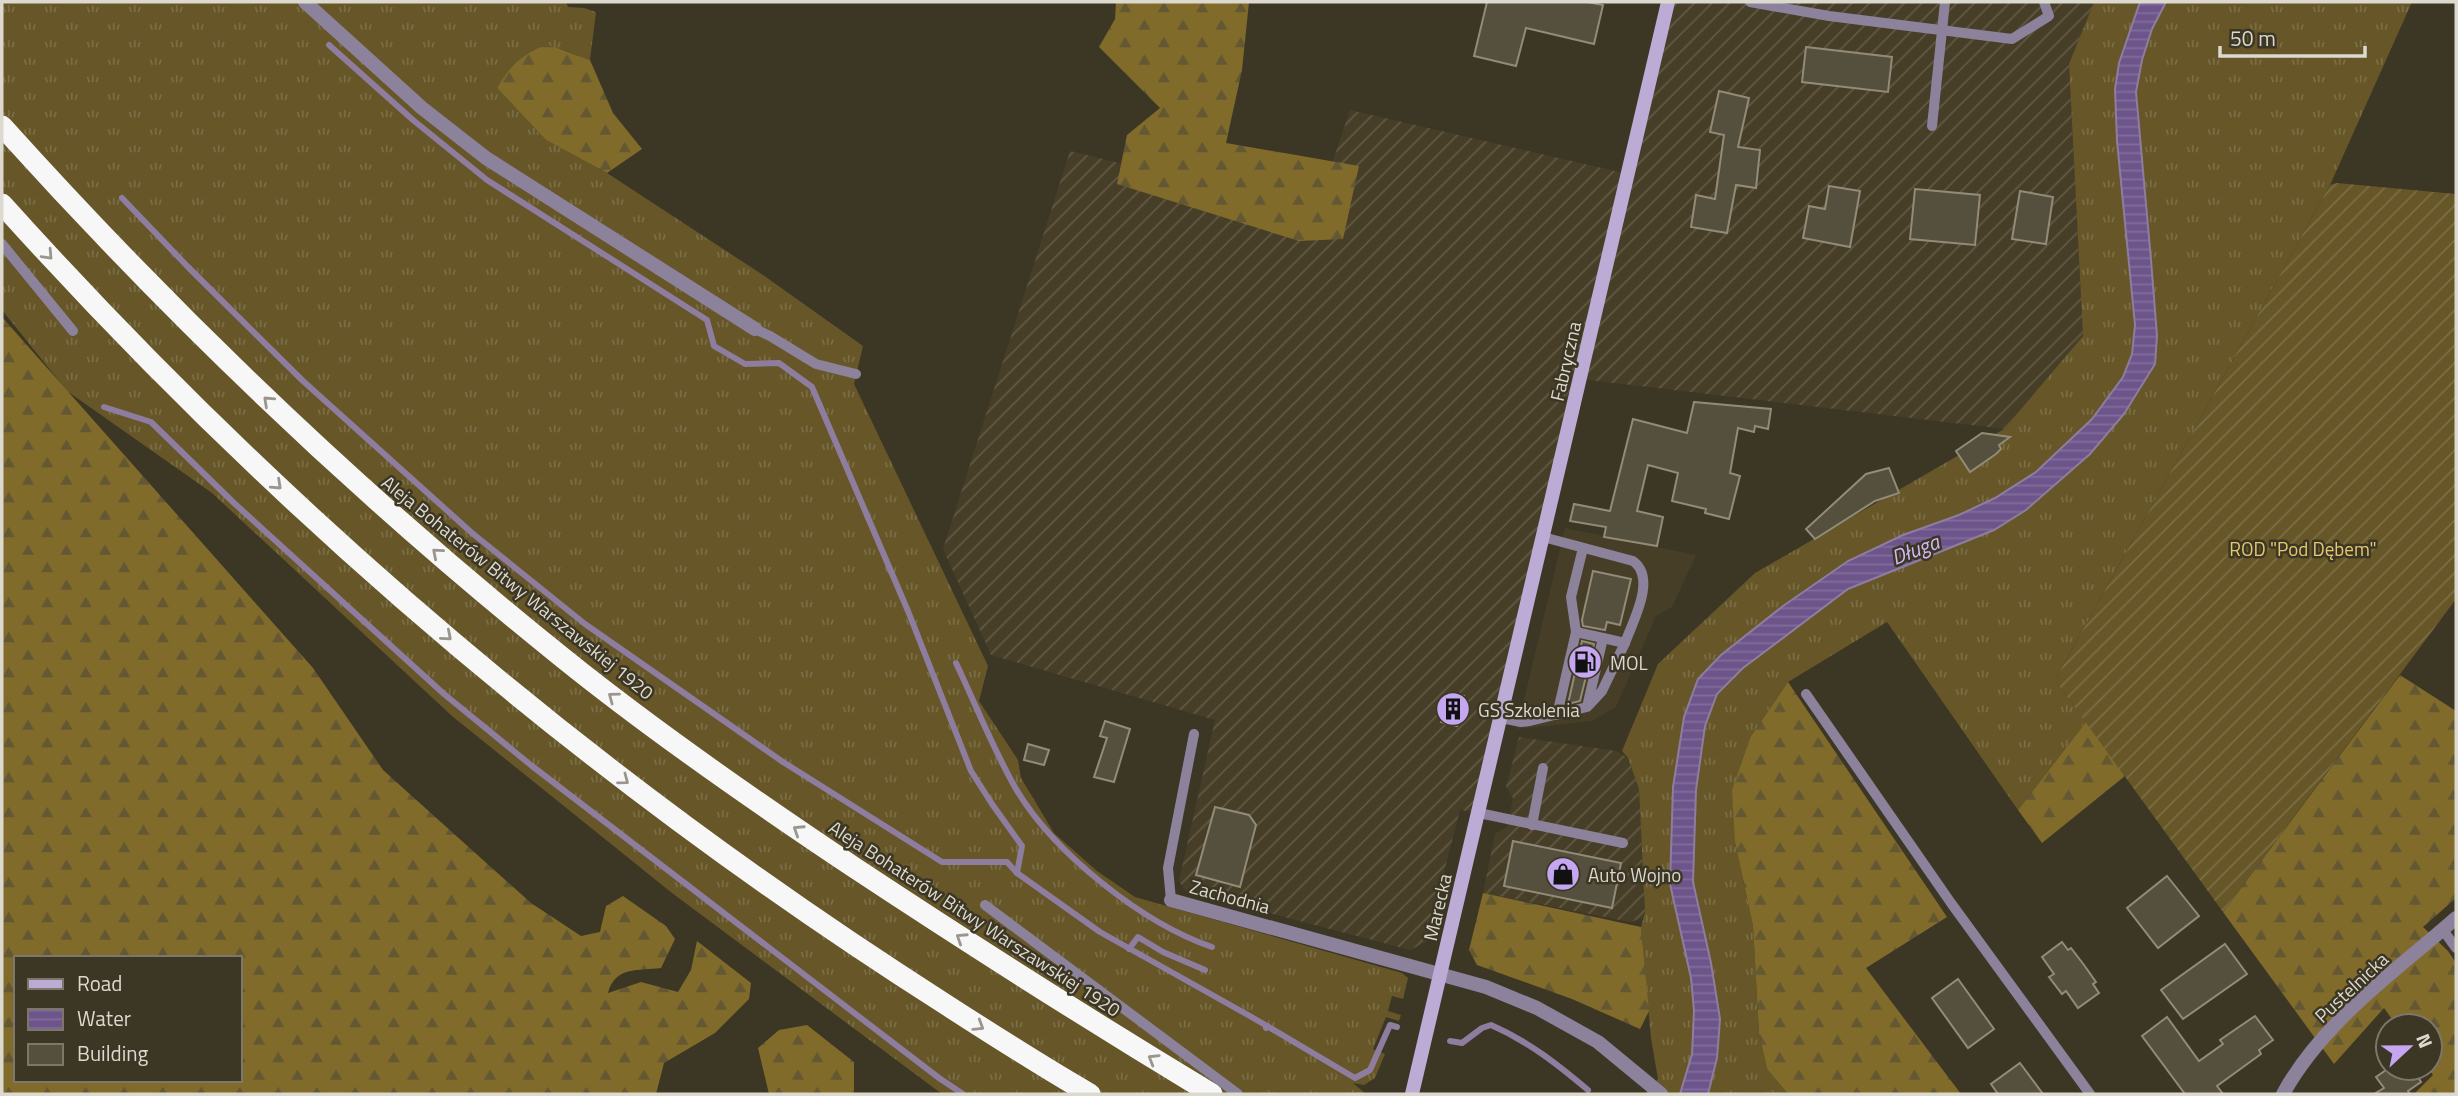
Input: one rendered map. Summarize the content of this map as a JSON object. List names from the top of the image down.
{
  "streets": {
    "highway": ["Aleja Bohaterów Bitwy Warszawskiej 1920"],
    "street": [
      "Fabryczna",
      "Zachodnia",
      "Marecka",
      "Pustelnicka"
    ]
  },
  "crossings": [
    ["Fabryczna", "Marecka"],
    ["Zachodnia", "Marecka"]
  ],
  "water": ["Długa"],
  "parks": ["ROD \"Pod Dębem\""],
  "places": {
    "fuel station": ["MOL"],
    "building": ["GS Szkolenia"],
    "shop": ["Auto Wojno"]
  },
  "legend": ["Road", "Water", "Building"],
  "scale_bar": "50 m",
  "north": "right"
}
